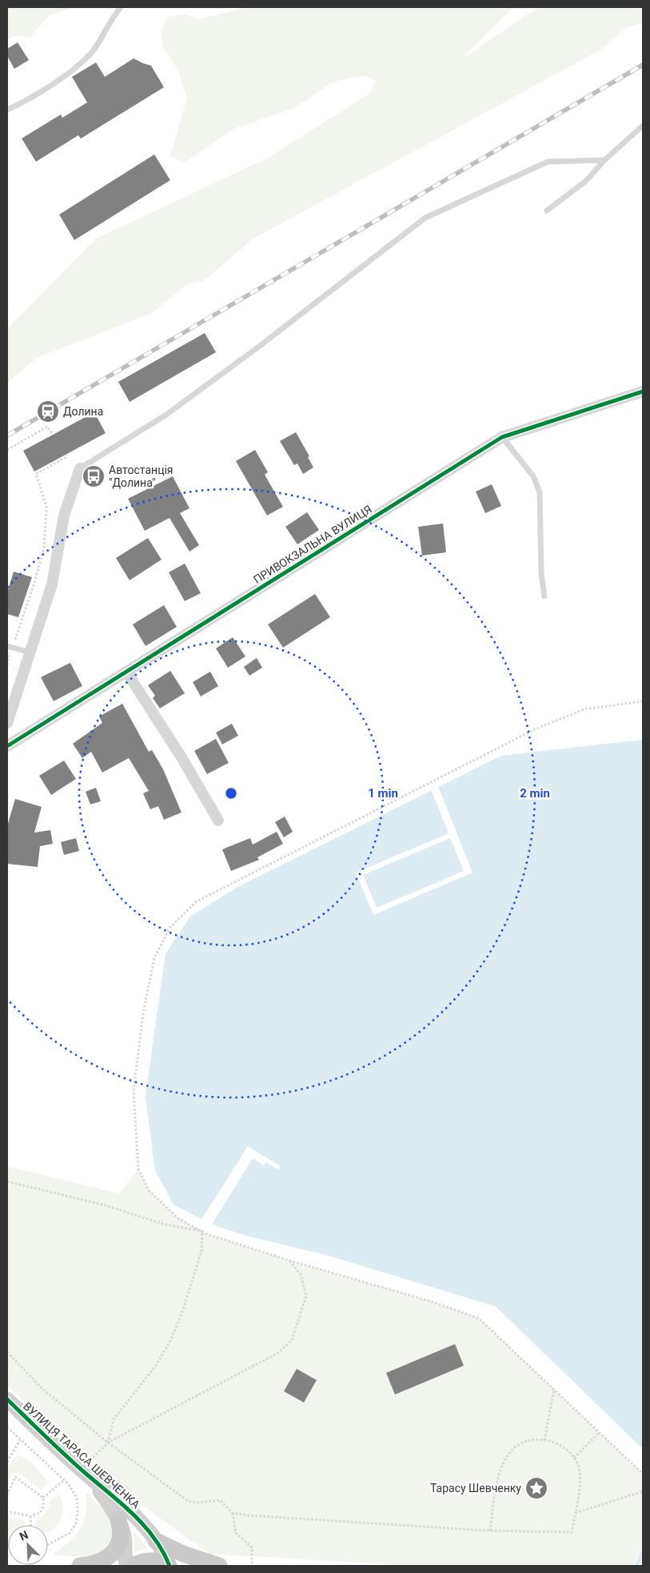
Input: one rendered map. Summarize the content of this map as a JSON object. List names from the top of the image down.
{
  "streets": {
    "street": ["ПРИВОКЗАЛЬНА ВУЛИЦЯ", "ВУЛИЦЯ ТАРАСА ШЕВЧЕНКА"]
  },
  "places": {
    "station": ["Долина"],
    "bus stop": ["Автостанція \"Долина\""],
    "place": ["Тарасу Шевченку"]
  },
  "north": "top left",
  "rings": ["1 min", "2 min"]
}
